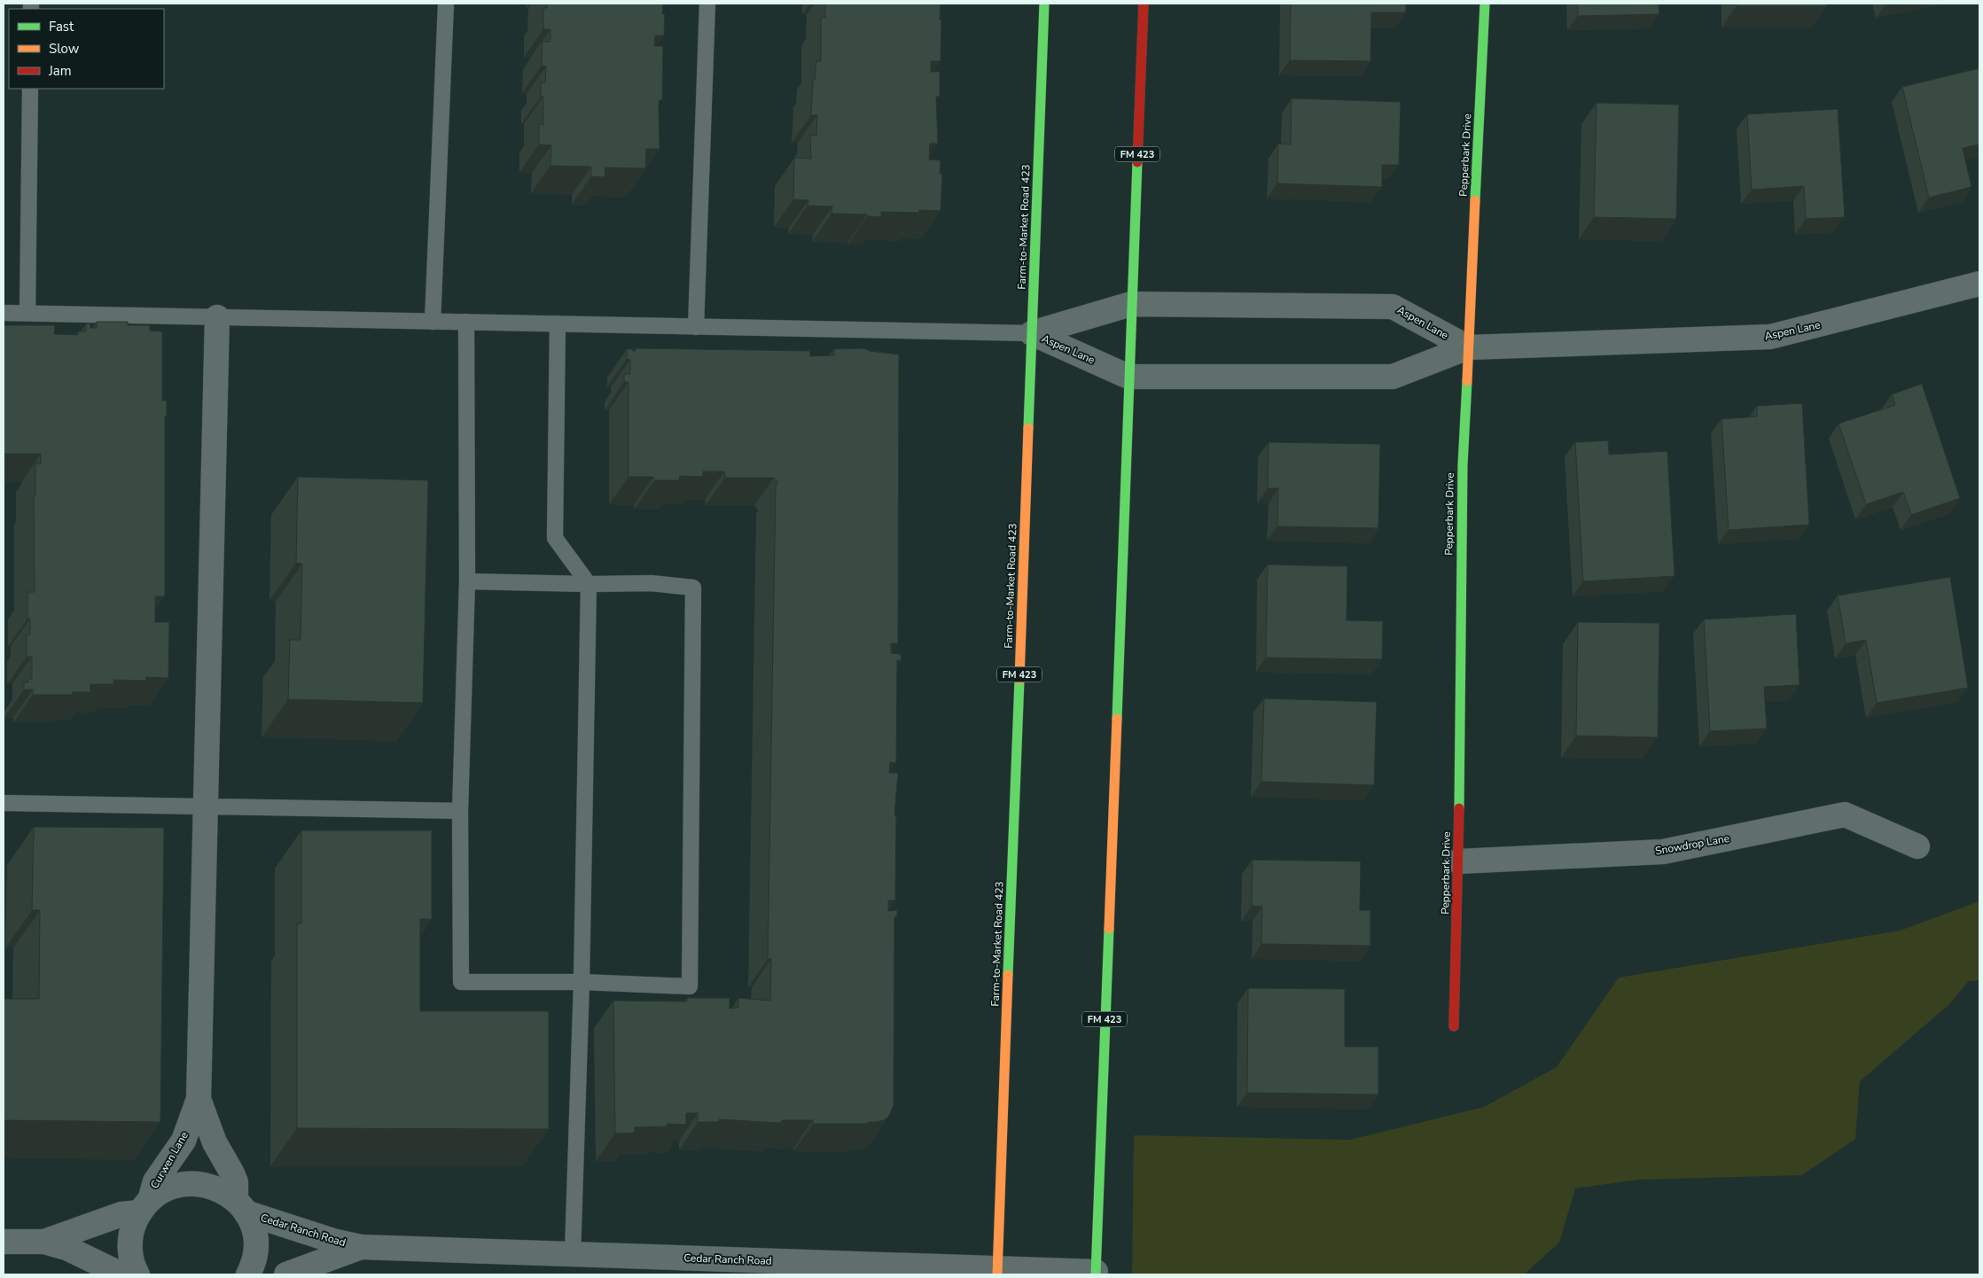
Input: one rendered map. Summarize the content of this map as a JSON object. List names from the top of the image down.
{
  "streets": {
    "main road": ["FM 423", "Pepperbark Drive", "Farm-to-Market Road 423"],
    "street": [
      "Aspen Lane",
      "Snowdrop Lane",
      "Curwen Lane",
      "Cedar Ranch Road"
    ]
  },
  "crossings": [
    ["FM 423", "Aspen Lane"],
    ["FM 423", "Cedar Ranch Road"],
    ["Pepperbark Drive", "Aspen Lane"],
    ["Pepperbark Drive", "Snowdrop Lane"],
    ["Farm-to-Market Road 423", "Aspen Lane"],
    ["Farm-to-Market Road 423", "Cedar Ranch Road"],
    ["Curwen Lane", "Cedar Ranch Road"]
  ],
  "legend": ["Fast", "Slow", "Jam"]
}
